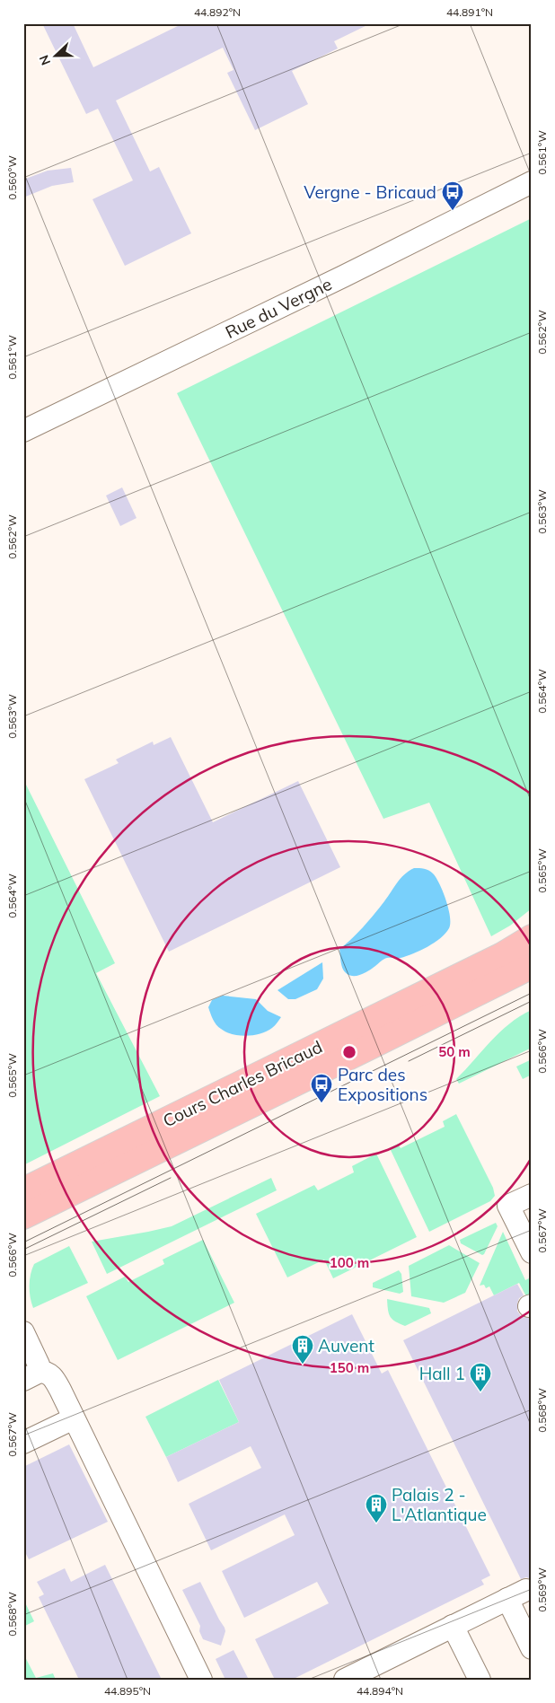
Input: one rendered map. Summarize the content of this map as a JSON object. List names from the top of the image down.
{
  "streets": {
    "main road": ["Cours Charles Bricaud"],
    "street": ["Rue du Vergne"]
  },
  "places": {
    "bus stop": ["Vergne - Bricaud", "Parc des Expositions"],
    "building": ["Auvent", "Hall 1", "Palais 2 - L'Atlantique"]
  },
  "north": "left",
  "coordinates": [
    "44.892°N",
    "44.891°N",
    "0.561°W",
    "0.560°W",
    "0.562°W",
    "0.563°W",
    "0.564°W",
    "0.565°W",
    "0.566°W",
    "0.567°W",
    "0.568°W",
    "0.569°W",
    "44.895°N",
    "44.894°N"
  ],
  "rings": ["50 m", "100 m", "150 m"]
}
